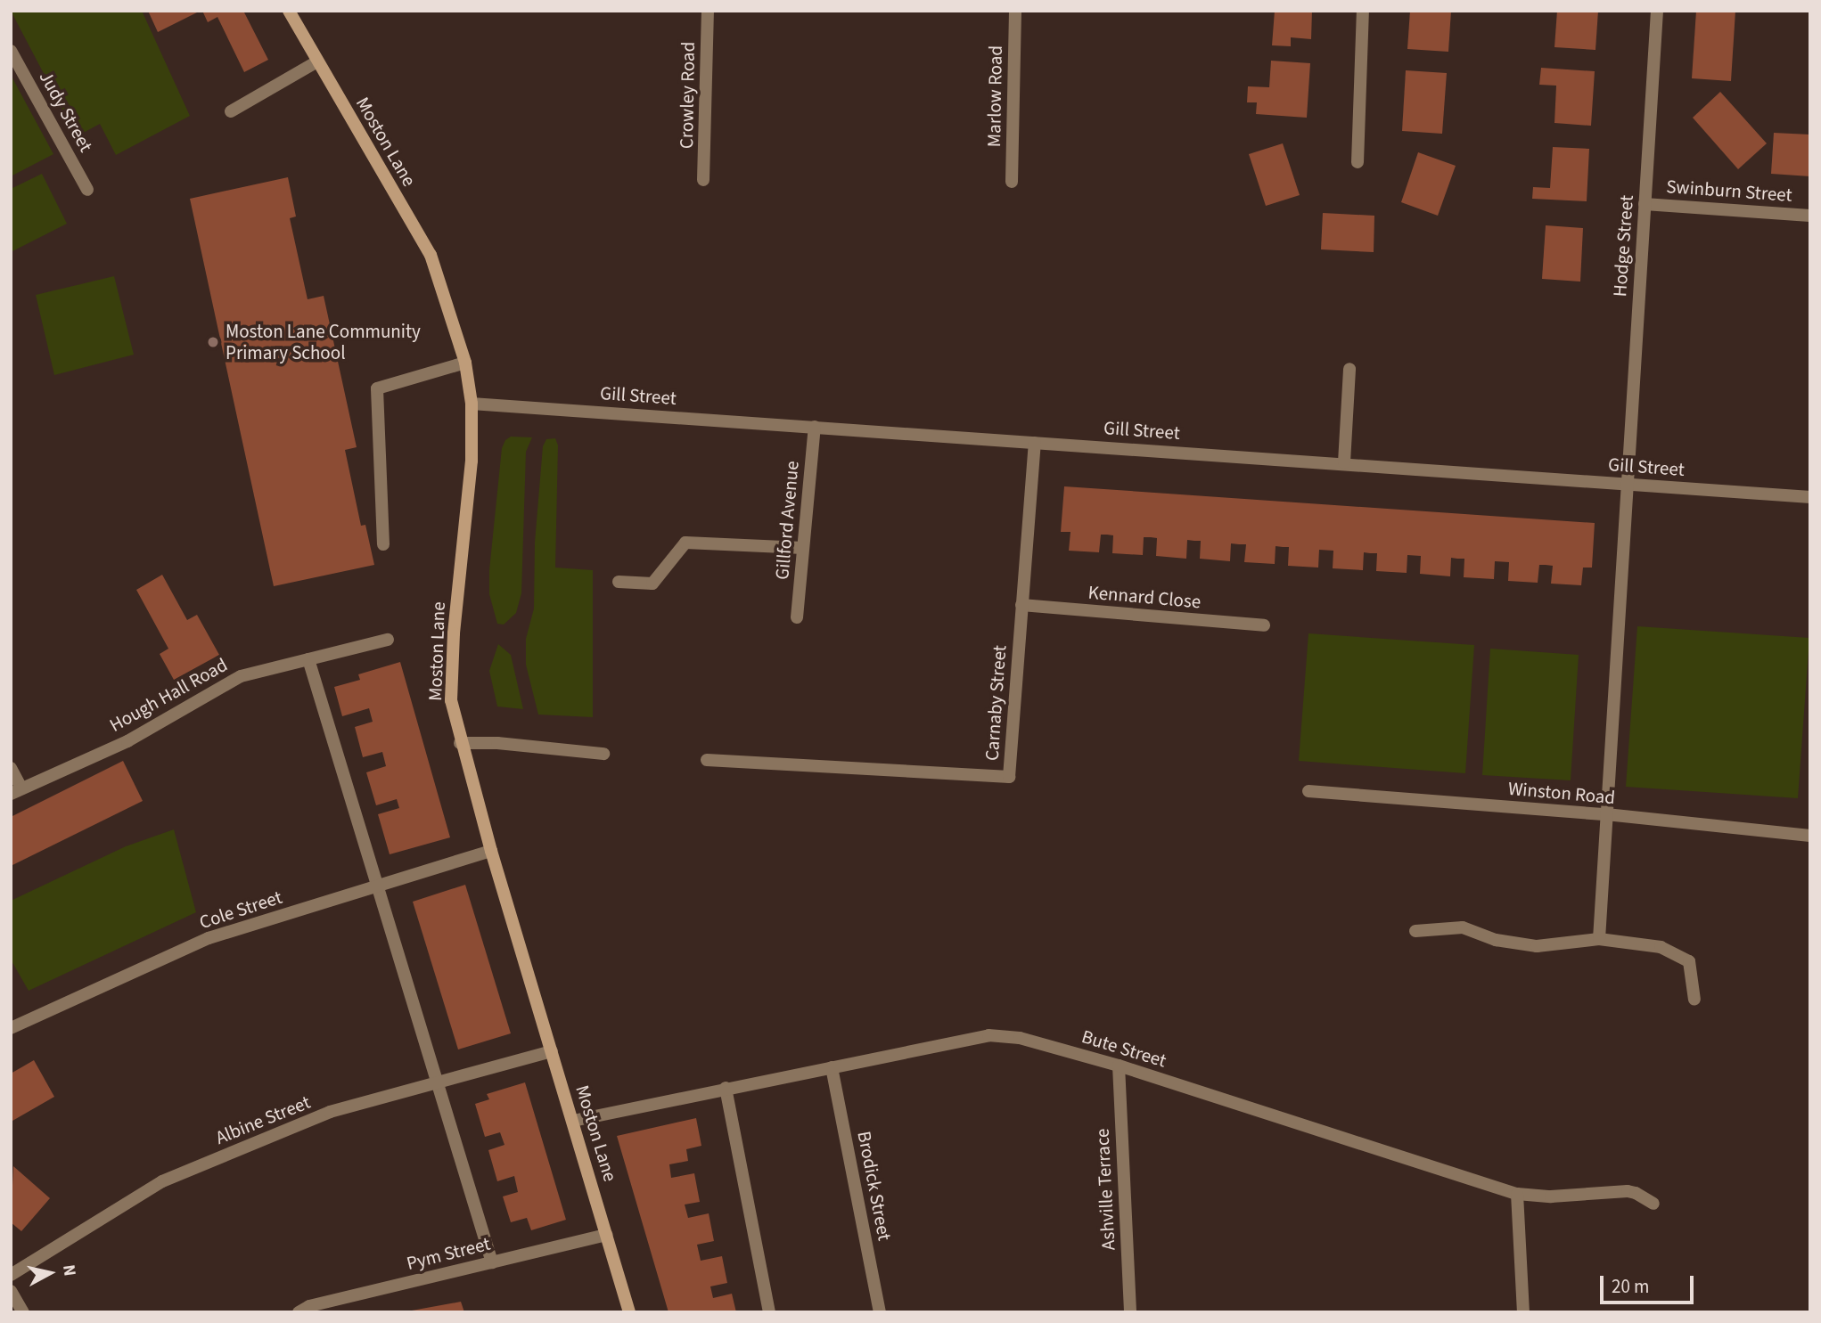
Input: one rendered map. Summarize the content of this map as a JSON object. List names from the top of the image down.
{
  "streets": {
    "street": [
      "Crowley Road",
      "Marlow Road",
      "Judy Street",
      "Moston Lane",
      "Swinburn Street",
      "Hodge Street",
      "Gill Street",
      "Gillford Avenue",
      "Kennard Close",
      "Hough Hall Road",
      "Carnaby Street",
      "Winston Road",
      "Cole Street",
      "Bute Street",
      "Albine Street",
      "Brodick Street",
      "Ashville Terrace",
      "Pym Street"
    ]
  },
  "crossings": [
    ["Moston Lane", "Gill Street"],
    ["Moston Lane", "Cole Street"],
    ["Moston Lane", "Bute Street"],
    ["Moston Lane", "Albine Street"],
    ["Moston Lane", "Pym Street"],
    ["Swinburn Street", "Hodge Street"],
    ["Hodge Street", "Gill Street"],
    ["Hodge Street", "Winston Road"],
    ["Gill Street", "Gillford Avenue"],
    ["Gill Street", "Carnaby Street"],
    ["Kennard Close", "Carnaby Street"],
    ["Bute Street", "Brodick Street"],
    ["Bute Street", "Ashville Terrace"]
  ],
  "places": ["Moston Lane Community Primary School"],
  "scale_bar": "20 m",
  "north": "right"
}
